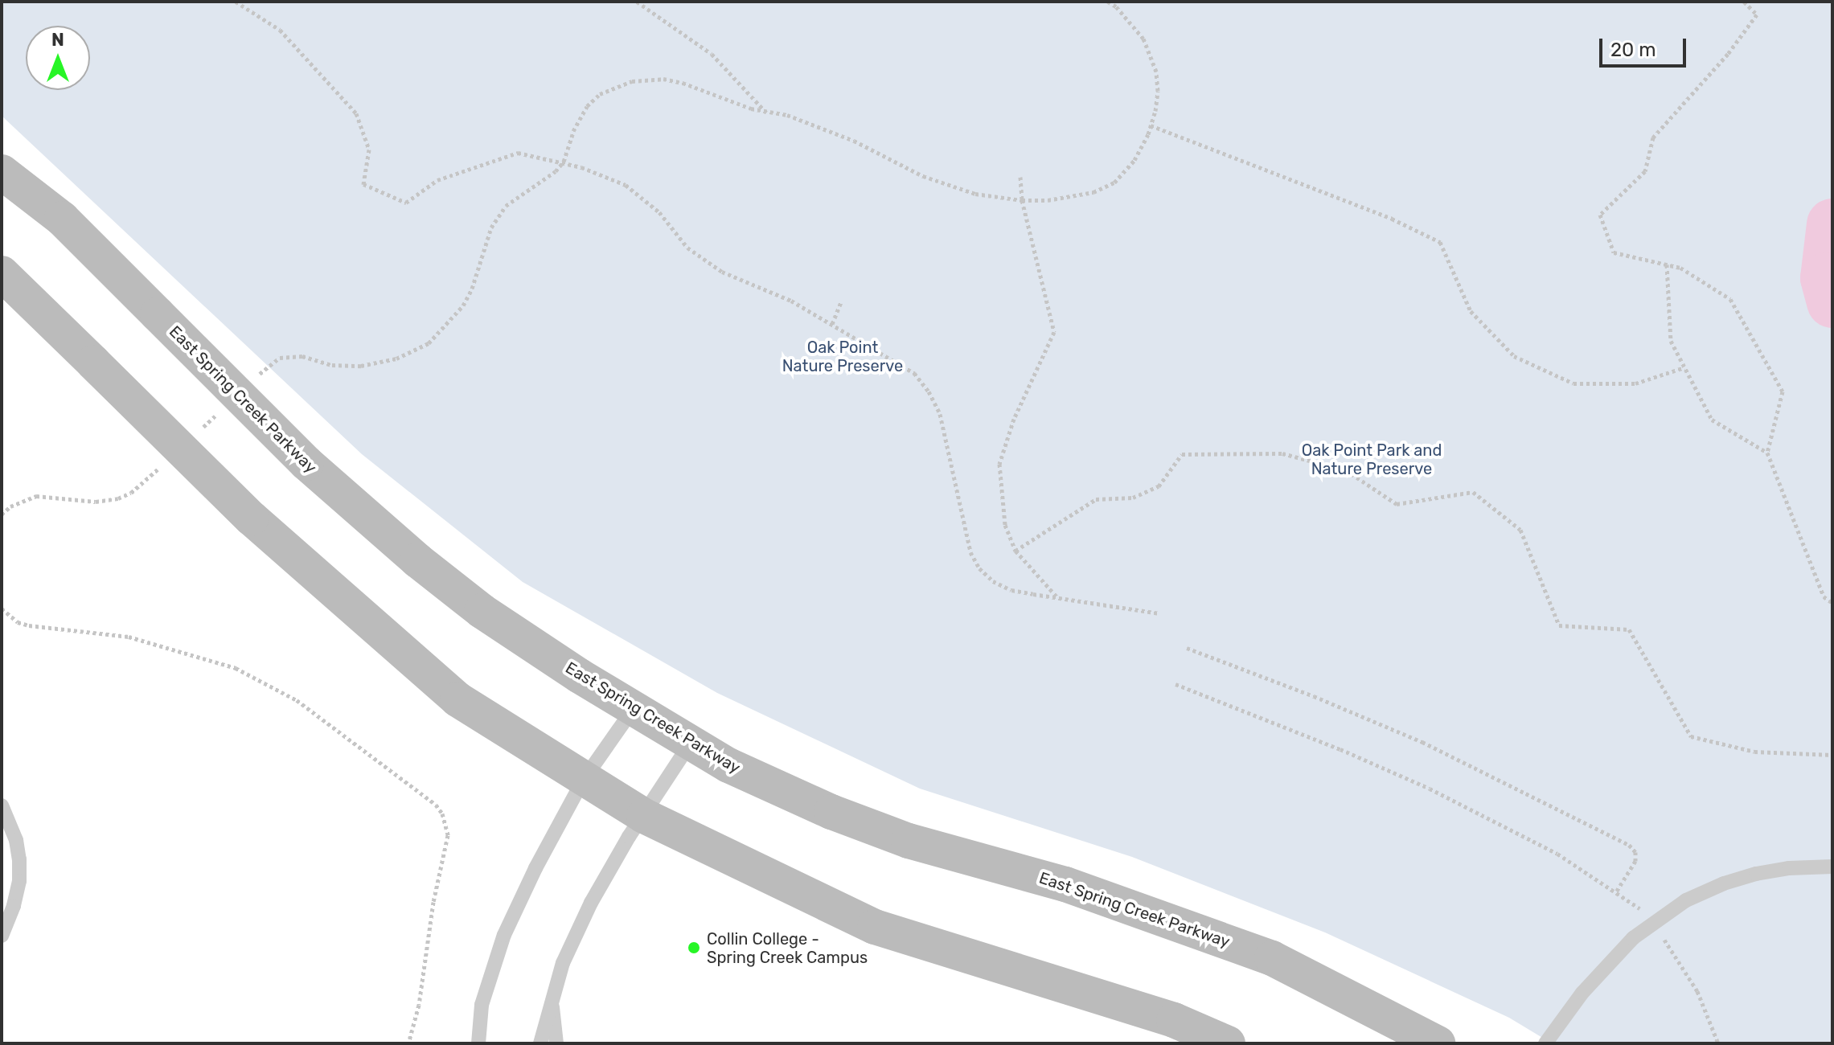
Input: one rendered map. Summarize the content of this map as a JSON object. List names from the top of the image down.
{
  "streets": {
    "main road": ["East Spring Creek Parkway"]
  },
  "parks": ["Oak Point Nature Preserve", "Oak Point Park and Nature Preserve"],
  "places": ["Collin College - Spring Creek Campus"],
  "scale_bar": "20 m",
  "north": "top"
}
